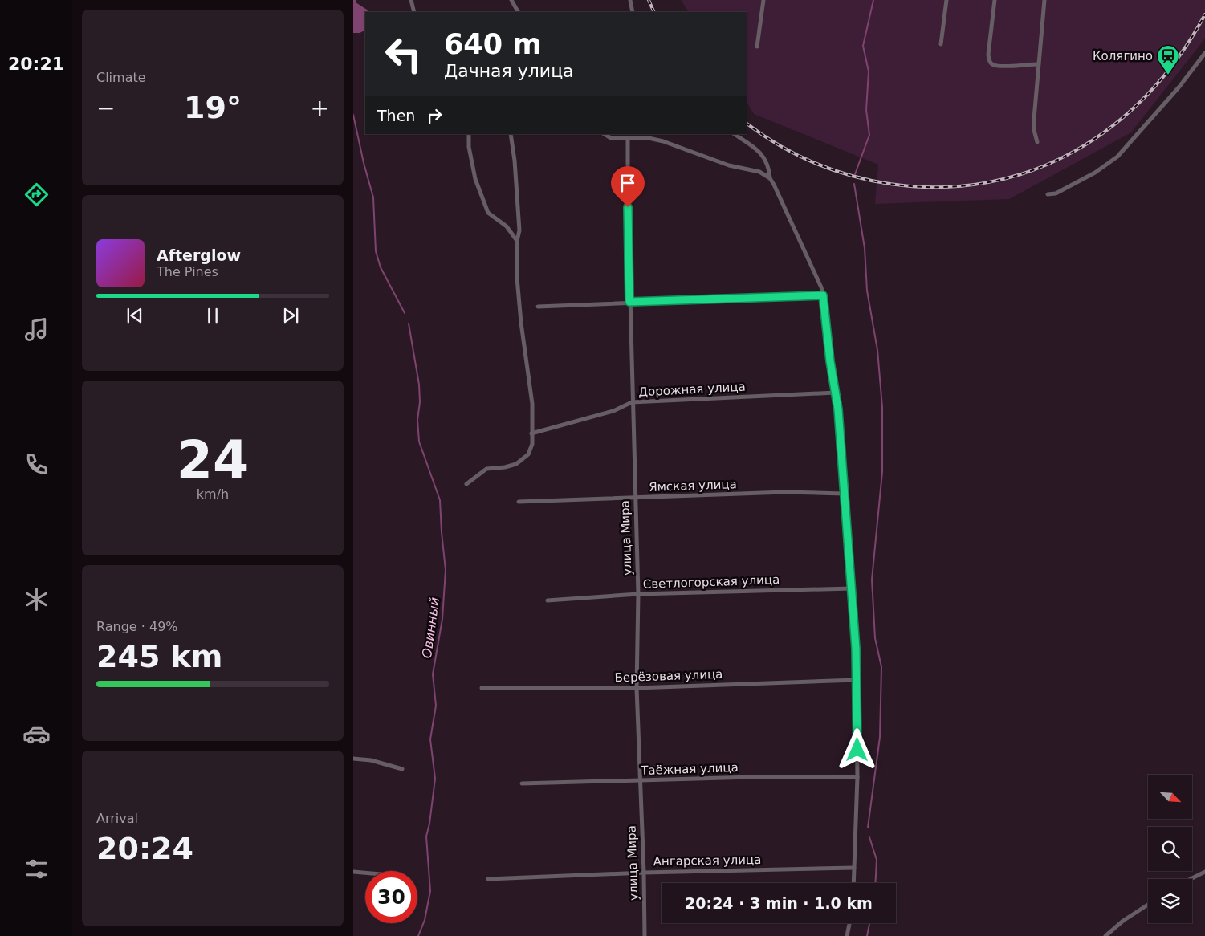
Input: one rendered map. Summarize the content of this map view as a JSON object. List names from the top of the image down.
{
  "streets": {
    "street": [
      "Дорожная улица",
      "Ямская улица",
      "улица Мира",
      "Светлогорская улица",
      "Берёзовая улица",
      "Таёжная улица",
      "Ангарская улица"
    ]
  },
  "crossings": [
    ["Дорожная улица", "улица Мира"],
    ["Ямская улица", "улица Мира"],
    ["улица Мира", "Светлогорская улица"],
    ["улица Мира", "Берёзовая улица"],
    ["улица Мира", "Таёжная улица"],
    ["улица Мира", "Ангарская улица"]
  ],
  "water": ["Овинный"],
  "places": {
    "station": ["Колягино"]
  },
  "north": "bottom right",
  "page": {
    "tabs": "20:21",
    "tile": [
      "Climate",
      ["24", "km/h"],
      ["Range · 49%", "245 km"],
      ["Arrival", "20:24"]
    ],
    "turn": ["640 m", "Дачная улица"],
    "heat": ["−", "19°", "+"],
    "then": "Then",
    "song": ["Afterglow", "The Pines"],
    "limit": "30",
    "trip": "20:24 · 3 min · 1.0 km"
  }
}
